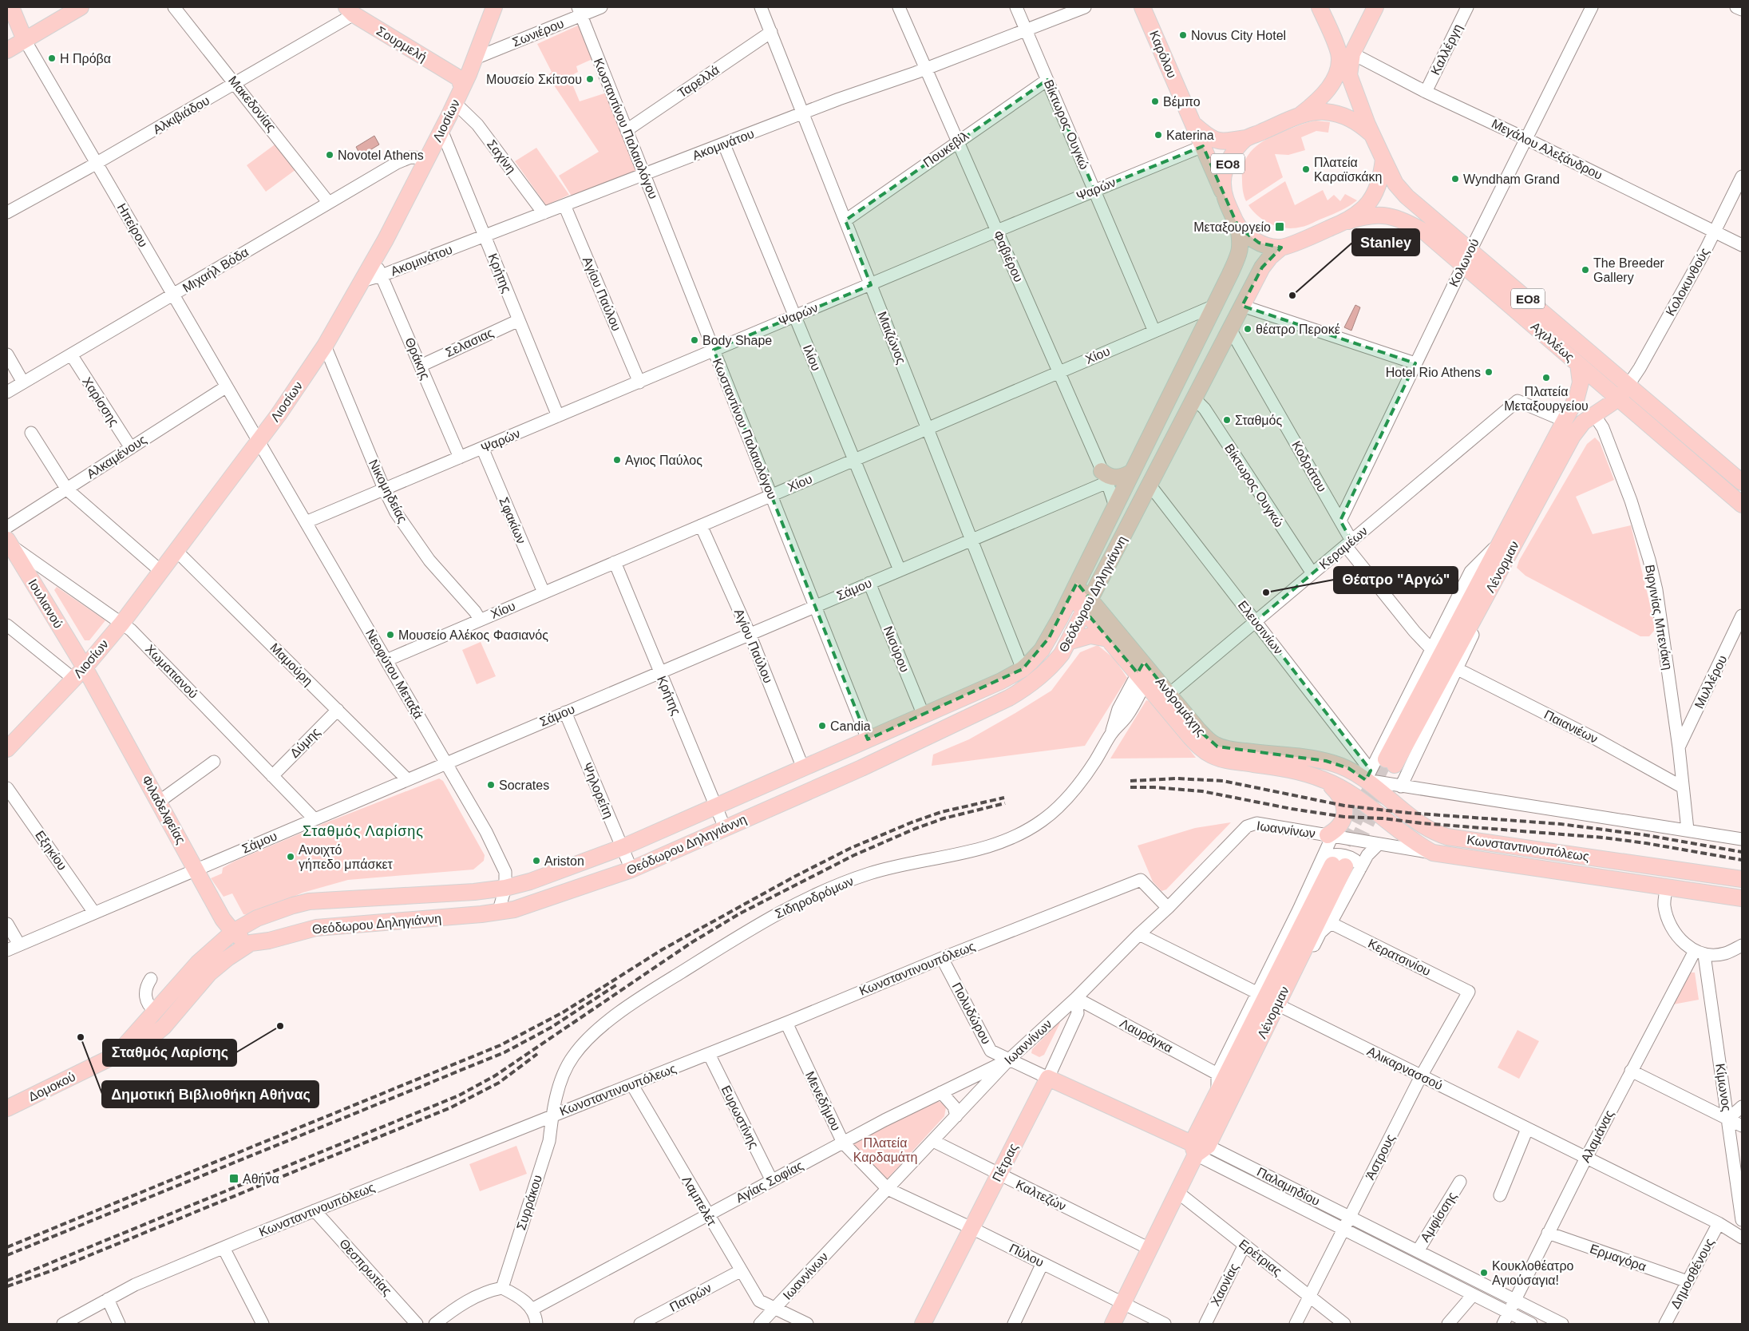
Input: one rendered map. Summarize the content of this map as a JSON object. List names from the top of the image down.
{
  "streets": {
    "main road": [
      "Σουρμελή",
      "Καρόλου",
      "Λιοσίων",
      "ΕΟ8",
      "Ηπείρου",
      "Αχιλλέως",
      "Λένορμαν",
      "Θεόδωρου Δηληγιάννη",
      "Ιουλιανού",
      "Ανδρομάχης",
      "Φιλαδελφείας",
      "Κωνσταντινουπόλεως",
      "Δομοκού",
      "Πέτρας",
      "Παλαμηδίου"
    ],
    "street": [
      "Σωνιέρου",
      "Καλλέργη",
      "Ταρελλά",
      "Μακεδονίας",
      "Αλκιβιάδου",
      "Βίκτωρος Ουγκώ",
      "Κωσταντίνου Παλαιολόγου",
      "Ακομινάτου",
      "Πουκεβίλ",
      "Μεγάλου Αλεξάνδρου",
      "Σαχίνη",
      "Ψαρών",
      "Φαβιέρου",
      "Κολωνού",
      "Μιχαήλ Βόδα",
      "Κρήτης",
      "Κολοκυνθούς",
      "Αγίου Παύλου",
      "Μαιζώνος",
      "Σελασιας",
      "Χίου",
      "Ιλίου",
      "Θράκης",
      "Χαρίσσης",
      "Αλκαμένους",
      "Κοδράτου",
      "Νικομηδείας",
      "Σφακίων",
      "Κεραμέων",
      "Σάμου",
      "Βιργινίας Μπενάκη",
      "Ελευσινίων",
      "Νισύρου",
      "Μαμούρη",
      "Χωματιανού",
      "Νεοφύτου Μεταξά",
      "Μυλλέρου",
      "Παιανιέων",
      "Δύμης",
      "Ψηλορείτη",
      "Ιωαννίνων",
      "Εξηκίου",
      "Σιδηροδρόμων",
      "Κερατσινίου",
      "Πολυδώρου",
      "Λαυράγκα",
      "Αλικαρνασσού",
      "Κίμωνος",
      "Μενεδήμου",
      "Ευρωστίνης",
      "Αλαμάνας",
      "Άστρους",
      "Αγίας Σοφίας",
      "Καλτεζών",
      "Λαμπελέτ",
      "Συρράκου",
      "Αμφίσσης",
      "Πύλου",
      "Ερέτριας",
      "Ερμαγόρα",
      "Θεσπρωτίας",
      "Δημοσθένους",
      "Χαονίας",
      "Πατρών"
    ]
  },
  "crossings": [
    ["Σωνιέρου", "Λιοσίων"],
    ["Σωνιέρου", "Κωσταντίνου Παλαιολόγου"],
    ["Σουρμελή", "Αλκιβιάδου"],
    ["Σουρμελή", "Λιοσίων"],
    ["Καλλέργη", "Μεγάλου Αλεξάνδρου"],
    ["Καρόλου", "ΕΟ8"],
    ["Καρόλου", "Ψαρών"],
    ["Ταρελλά", "Κωσταντίνου Παλαιολόγου"],
    ["Ταρελλά", "Μαιζώνος"],
    ["Μακεδονίας", "Αλκιβιάδου"],
    ["Μακεδονίας", "Μιχαήλ Βόδα"],
    ["Αλκιβιάδου", "Ηπείρου"],
    ["Λιοσίων", "Ακομινάτου"],
    ["Λιοσίων", "Σαχίνη"],
    ["Λιοσίων", "Ηπείρου"],
    ["Λιοσίων", "Μιχαήλ Βόδα"],
    ["Λιοσίων", "Κρήτης"],
    ["Λιοσίων", "Θράκης"],
    ["Λιοσίων", "Νικομηδείας"],
    ["Λιοσίων", "Ιουλιανού"],
    ["Λιοσίων", "Μαμούρη"],
    ["Λιοσίων", "Χωματιανού"],
    ["Λιοσίων", "Νεοφύτου Μεταξά"],
    ["Λιοσίων", "Φιλαδελφείας"],
    ["Βίκτωρος Ουγκώ", "Ακομινάτου"],
    ["Βίκτωρος Ουγκώ", "Πουκεβίλ"],
    ["Βίκτωρος Ουγκώ", "Ψαρών"],
    ["Βίκτωρος Ουγκώ", "Χίου"],
    ["Βίκτωρος Ουγκώ", "Κεραμέων"],
    ["Βίκτωρος Ουγκώ", "Θεόδωρου Δηληγιάννη"],
    ["Κωσταντίνου Παλαιολόγου", "Ακομινάτου"],
    ["Κωσταντίνου Παλαιολόγου", "Ψαρών"],
    ["Κωσταντίνου Παλαιολόγου", "Χίου"],
    ["Κωσταντίνου Παλαιολόγου", "Σάμου"],
    ["Κωσταντίνου Παλαιολόγου", "Θεόδωρου Δηληγιάννη"],
    ["Ακομινάτου", "Σαχίνη"],
    ["Ακομινάτου", "Φαβιέρου"],
    ["Ακομινάτου", "Κρήτης"],
    ["Ακομινάτου", "Αγίου Παύλου"],
    ["Ακομινάτου", "Μαιζώνος"],
    ["Ακομινάτου", "Ιλίου"],
    ["Ακομινάτου", "Θράκης"],
    ["Πουκεβίλ", "Φαβιέρου"],
    ["Πουκεβίλ", "Μαιζώνος"],
    ["Μεγάλου Αλεξάνδρου", "ΕΟ8"],
    ["Μεγάλου Αλεξάνδρου", "Κολωνού"],
    ["Μεγάλου Αλεξάνδρου", "Κολοκυνθούς"],
    ["ΕΟ8", "Αχιλλέως"],
    ["ΕΟ8", "Θεόδωρου Δηληγιάννη"],
    ["Ψαρών", "Φαβιέρου"],
    ["Ψαρών", "Κρήτης"],
    ["Ψαρών", "Αγίου Παύλου"],
    ["Ψαρών", "Μαιζώνος"],
    ["Ψαρών", "Ιλίου"],
    ["Ψαρών", "Θράκης"],
    ["Ψαρών", "Νικομηδείας"],
    ["Ψαρών", "Σφακίων"],
    ["Ψαρών", "Νεοφύτου Μεταξά"],
    ["Ηπείρου", "Μιχαήλ Βόδα"],
    ["Ηπείρου", "Αλκαμένους"],
    ["Ηπείρου", "Νεοφύτου Μεταξά"],
    ["Φαβιέρου", "Χίου"],
    ["Φαβιέρου", "Σάμου"],
    ["Φαβιέρου", "Θεόδωρου Δηληγιάννη"],
    ["Κολωνού", "Αχιλλέως"],
    ["Κολωνού", "Κοδράτου"],
    ["Μιχαήλ Βόδα", "Χαρίσσης"],
    ["Κρήτης", "Σελασιας"],
    ["Κρήτης", "Χίου"],
    ["Κρήτης", "Σάμου"],
    ["Κρήτης", "Θεόδωρου Δηληγιάννη"],
    ["Κολοκυνθούς", "Αχιλλέως"],
    ["Κολοκυνθούς", "Λένορμαν"],
    ["Αγίου Παύλου", "Χίου"],
    ["Αγίου Παύλου", "Σάμου"],
    ["Αγίου Παύλου", "Θεόδωρου Δηληγιάννη"],
    ["Μαιζώνος", "Χίου"],
    ["Μαιζώνος", "Σάμου"],
    ["Μαιζώνος", "Θεόδωρου Δηληγιάννη"],
    ["Αχιλλέως", "Λένορμαν"],
    ["Σελασιας", "Θράκης"],
    ["Χίου", "Ιλίου"],
    ["Χίου", "Νικομηδείας"],
    ["Χίου", "Σφακίων"],
    ["Χίου", "Θεόδωρου Δηληγιάννη"],
    ["Χίου", "Νεοφύτου Μεταξά"],
    ["Ιλίου", "Σάμου"],
    ["Χαρίσσης", "Αλκαμένους"],
    ["Κοδράτου", "Κεραμέων"],
    ["Κοδράτου", "Θεόδωρου Δηληγιάννη"],
    ["Κεραμέων", "Λένορμαν"],
    ["Κεραμέων", "Ελευσινίων"],
    ["Κεραμέων", "Ανδρομάχης"],
    ["Λένορμαν", "Βιργινίας Μπενάκη"],
    ["Λένορμαν", "Λαυράγκα"],
    ["Λένορμαν", "Παλαμηδίου"],
    ["Λένορμαν", "Καλτεζών"],
    ["Λένορμαν", "Πύλου"],
    ["Λένορμαν", "Ερέτριας"],
    ["Σάμου", "Νισύρου"],
    ["Σάμου", "Μαμούρη"],
    ["Σάμου", "Χωματιανού"],
    ["Σάμου", "Νεοφύτου Μεταξά"],
    ["Σάμου", "Ψηλορείτη"],
    ["Σάμου", "Φιλαδελφείας"],
    ["Σάμου", "Εξηκίου"],
    ["Θεόδωρου Δηληγιάννη", "Ελευσινίων"],
    ["Θεόδωρου Δηληγιάννη", "Νισύρου"],
    ["Θεόδωρου Δηληγιάννη", "Νεοφύτου Μεταξά"],
    ["Θεόδωρου Δηληγιάννη", "Ανδρομάχης"],
    ["Θεόδωρου Δηληγιάννη", "Ψηλορείτη"],
    ["Θεόδωρου Δηληγιάννη", "Φιλαδελφείας"],
    ["Θεόδωρου Δηληγιάννη", "Δομοκού"],
    ["Ιουλιανού", "Χωματιανού"],
    ["Ιουλιανού", "Φιλαδελφείας"],
    ["Βιργινίας Μπενάκη", "Μυλλέρου"],
    ["Βιργινίας Μπενάκη", "Παιανιέων"],
    ["Ελευσινίων", "Ανδρομάχης"],
    ["Ελευσινίων", "Κωνσταντινουπόλεως"],
    ["Μαμούρη", "Δύμης"],
    ["Χωματιανού", "Δύμης"],
    ["Ανδρομάχης", "Κωνσταντινουπόλεως"],
    ["Ανδρομάχης", "Σιδηροδρόμων"],
    ["Ιωαννίνων", "Κωνσταντινουπόλεως"],
    ["Ιωαννίνων", "Πολυδώρου"],
    ["Ιωαννίνων", "Λαυράγκα"],
    ["Ιωαννίνων", "Μενεδήμου"],
    ["Ιωαννίνων", "Πέτρας"],
    ["Ιωαννίνων", "Αγίας Σοφίας"],
    ["Ιωαννίνων", "Παλαμηδίου"],
    ["Ιωαννίνων", "Καλτεζών"],
    ["Ιωαννίνων", "Λαμπελέτ"],
    ["Ιωαννίνων", "Πύλου"],
    ["Κωνσταντινουπόλεως", "Σιδηροδρόμων"],
    ["Κωνσταντινουπόλεως", "Πολυδώρου"],
    ["Κωνσταντινουπόλεως", "Μενεδήμου"],
    ["Κωνσταντινουπόλεως", "Ευρωστίνης"],
    ["Κωνσταντινουπόλεως", "Λαμπελέτ"],
    ["Κωνσταντινουπόλεως", "Συρράκου"],
    ["Κωνσταντινουπόλεως", "Θεσπρωτίας"],
    ["Σιδηροδρόμων", "Συρράκου"],
    ["Κερατσινίου", "Άστρους"],
    ["Πολυδώρου", "Αγίας Σοφίας"],
    ["Πολυδώρου", "Παλαμηδίου"],
    ["Λαυράγκα", "Πέτρας"],
    ["Αλικαρνασσού", "Αλαμάνας"],
    ["Αλικαρνασσού", "Άστρους"],
    ["Αλικαρνασσού", "Δημοσθένους"],
    ["Κίμωνος", "Αλαμάνας"],
    ["Μενεδήμου", "Αγίας Σοφίας"],
    ["Μενεδήμου", "Πύλου"],
    ["Ευρωστίνης", "Αγίας Σοφίας"],
    ["Αλαμάνας", "Παλαμηδίου"],
    ["Αλαμάνας", "Ερμαγόρα"],
    ["Άστρους", "Παλαμηδίου"],
    ["Άστρους", "Ερέτριας"],
    ["Πέτρας", "Παλαμηδίου"],
    ["Πέτρας", "Καλτεζών"],
    ["Πέτρας", "Πύλου"],
    ["Αγίας Σοφίας", "Παλαμηδίου"],
    ["Αγίας Σοφίας", "Λαμπελέτ"],
    ["Παλαμηδίου", "Αμφίσσης"],
    ["Λαμπελέτ", "Πατρών"],
    ["Ερέτριας", "Χαονίας"],
    ["Ερμαγόρα", "Δημοσθένους"]
  ],
  "districts": ["Σταθμός Λαρίσης"],
  "parks": ["Πλατεία Καρδαμάτη"],
  "places": {
    "other": [
      "Novus City Hotel",
      "Η Πρόβα",
      "Μουσείο Σκίτσου",
      "Βέμπο",
      "Katerina",
      "Novotel Athens",
      "Πλατεία Καραϊσκάκη",
      "Wyndham Grand",
      "The Breeder Gallery",
      "Stanley",
      "θέατρο Περοκέ",
      "Body Shape",
      "Hotel Rio Athens",
      "Πλατεία Μεταξουργείου",
      "Σταθμός",
      "Αγιος Παύλος",
      "Θέατρο \"Αργώ\"",
      "Μουσείο Αλέκος Φασιανός",
      "Candia",
      "Socrates",
      "Ανοιχτό γήπεδο μπάσκετ",
      "Ariston",
      "Σταθμός Λαρίσης",
      "Δημοτική Βιβλιοθήκη Αθήνας",
      "Κουκλοθέατρο Αγιούσαγια!"
    ],
    "transit": ["Μεταξουργείο", "Αθήνα"]
  }
}
